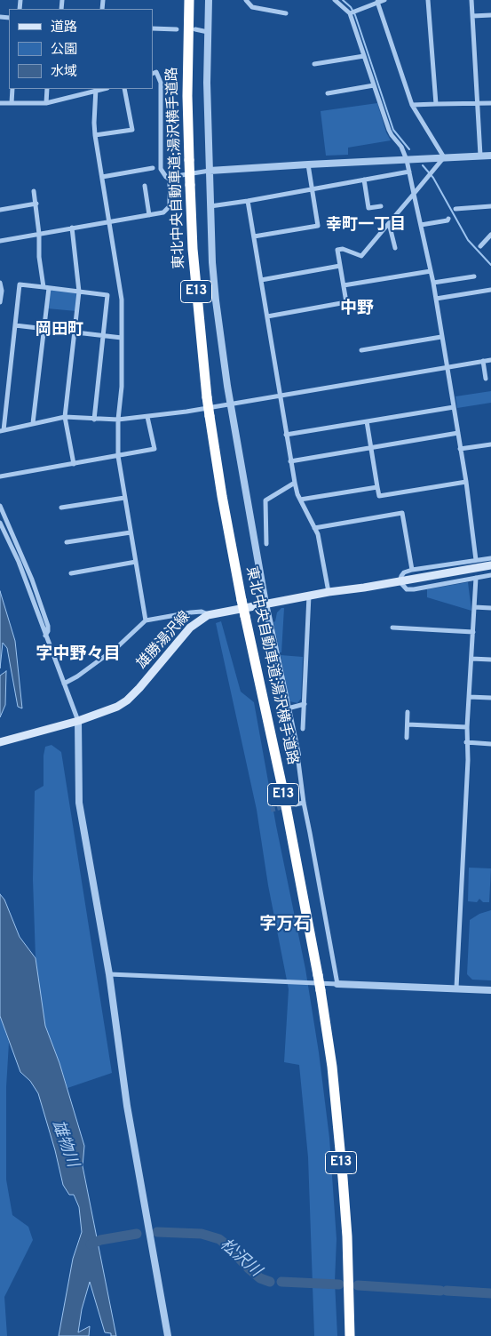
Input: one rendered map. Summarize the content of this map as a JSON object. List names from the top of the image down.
{
  "streets": {
    "highway": ["東北中央自動車道;湯沢横手道路", "E13"],
    "main road": ["雄勝湯沢線"]
  },
  "districts": [
    "幸町一丁目",
    "中野",
    "岡田町",
    "字中野々目",
    "字万石"
  ],
  "water": ["雄物川", "松沢川"],
  "legend": ["道路", "公園", "水域"]
}
